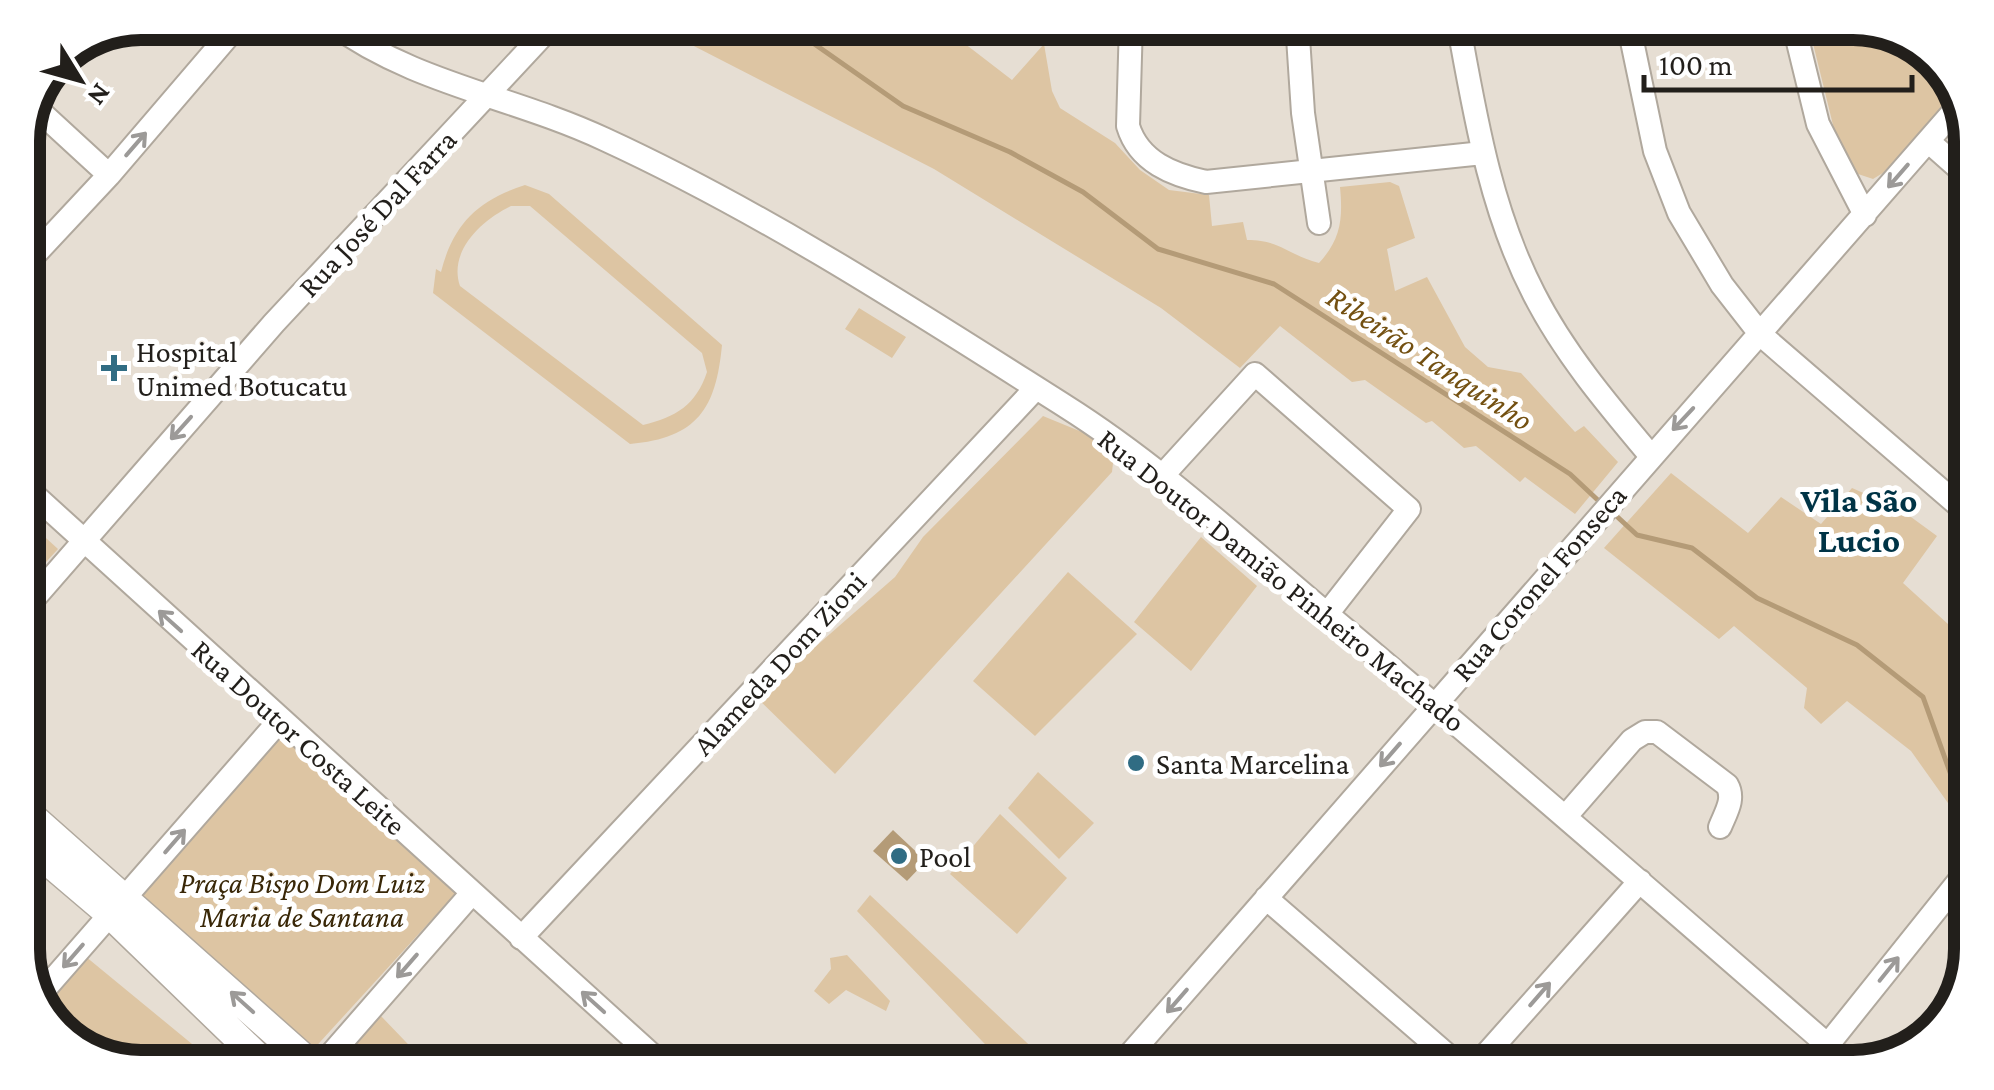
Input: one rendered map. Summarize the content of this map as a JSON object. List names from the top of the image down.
{
  "streets": {
    "street": [
      "Rua José Dal Farra",
      "Rua Doutor Damião Pinheiro Machado",
      "Rua Coronel Fonseca",
      "Alameda Dom Zioni",
      "Rua Doutor Costa Leite"
    ]
  },
  "crossings": [
    ["Rua José Dal Farra", "Rua Doutor Damião Pinheiro Machado"],
    ["Rua José Dal Farra", "Rua Doutor Costa Leite"],
    ["Rua Doutor Damião Pinheiro Machado", "Rua Coronel Fonseca"],
    ["Rua Doutor Damião Pinheiro Machado", "Alameda Dom Zioni"],
    ["Alameda Dom Zioni", "Rua Doutor Costa Leite"]
  ],
  "one_way": ["Rua José Dal Farra", "Rua Coronel Fonseca", "Rua Doutor Costa Leite"],
  "districts": ["Vila São Lucio"],
  "water": ["Ribeirão Tanquinho"],
  "parks": ["Praça Bispo Dom Luiz Maria de Santana"],
  "places": {
    "health": ["Hospital Unimed Botucatu"],
    "other": ["Santa Marcelina", "Pool"]
  },
  "scale_bar": "100 m",
  "north": "bottom right"
}
